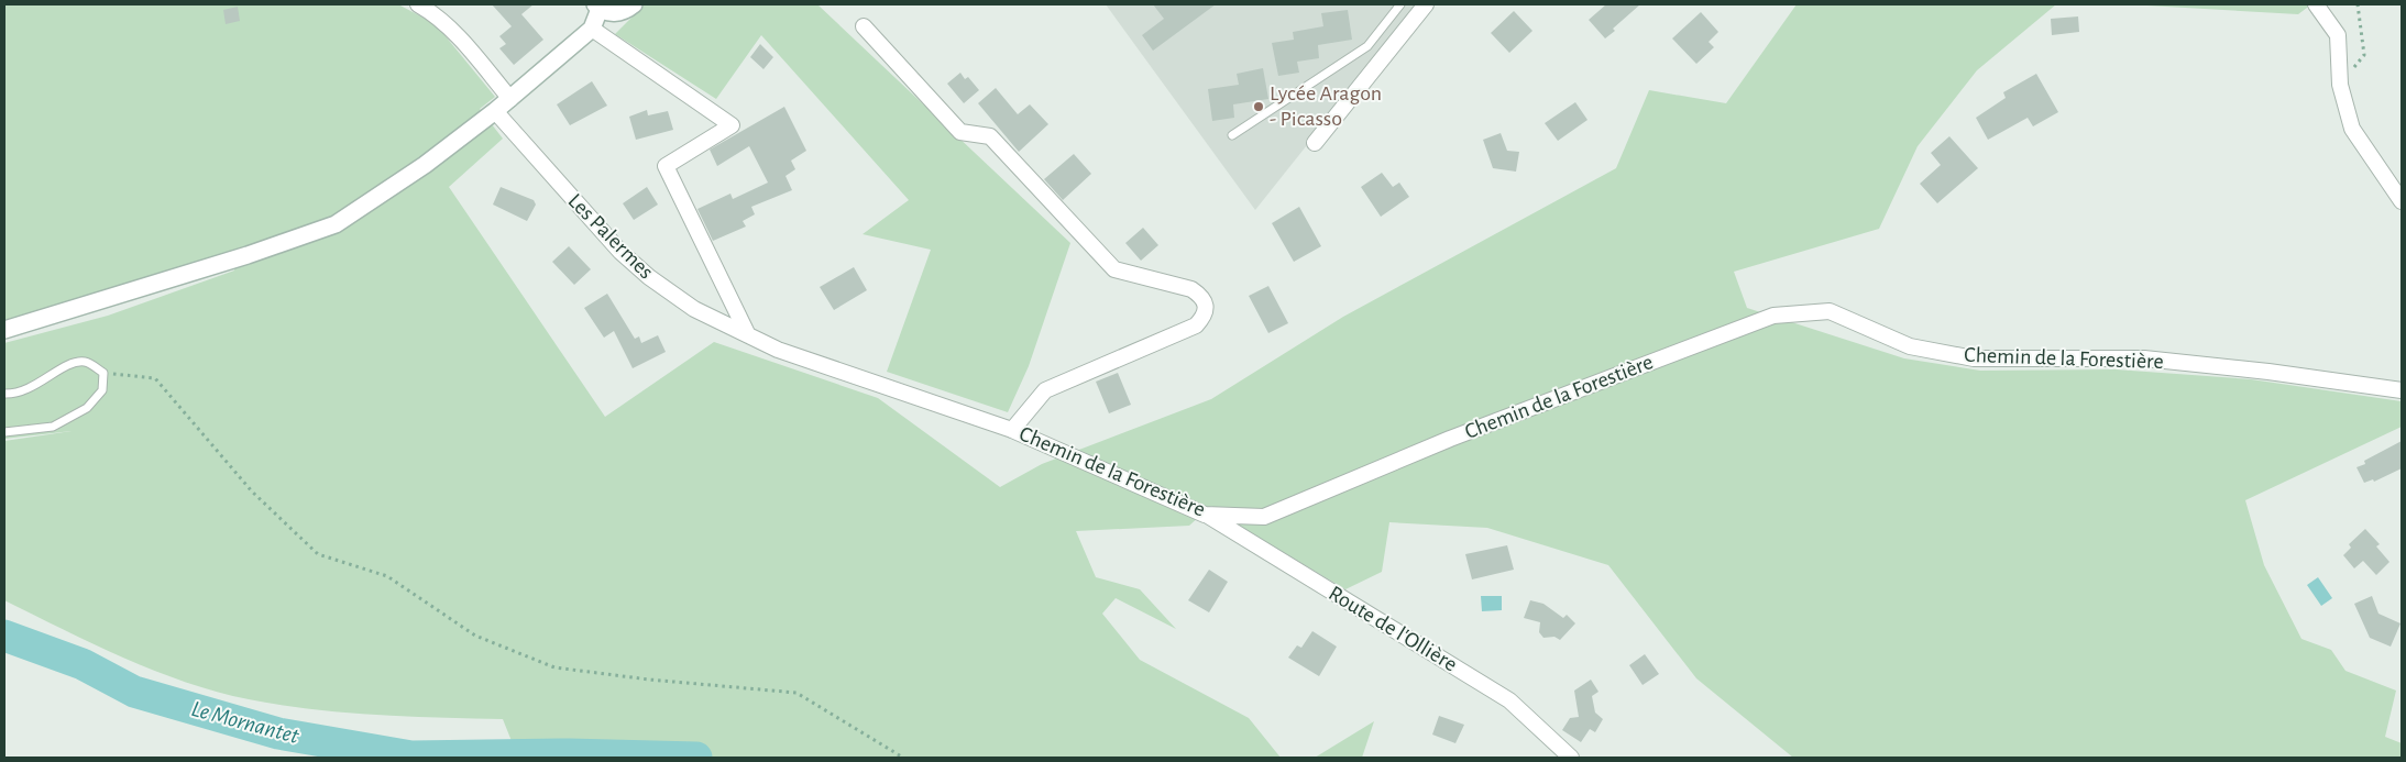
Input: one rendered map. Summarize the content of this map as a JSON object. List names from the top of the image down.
{
  "streets": {
    "street": ["Les Palermes", "Chemin de la Forestière", "Route de l'Ollière"]
  },
  "crossings": [
    ["Les Palermes", "Chemin de la Forestière"],
    ["Chemin de la Forestière", "Route de l'Ollière"]
  ],
  "water": ["Le Mornantet"],
  "places": ["Lycée Aragon - Picasso"]
}
